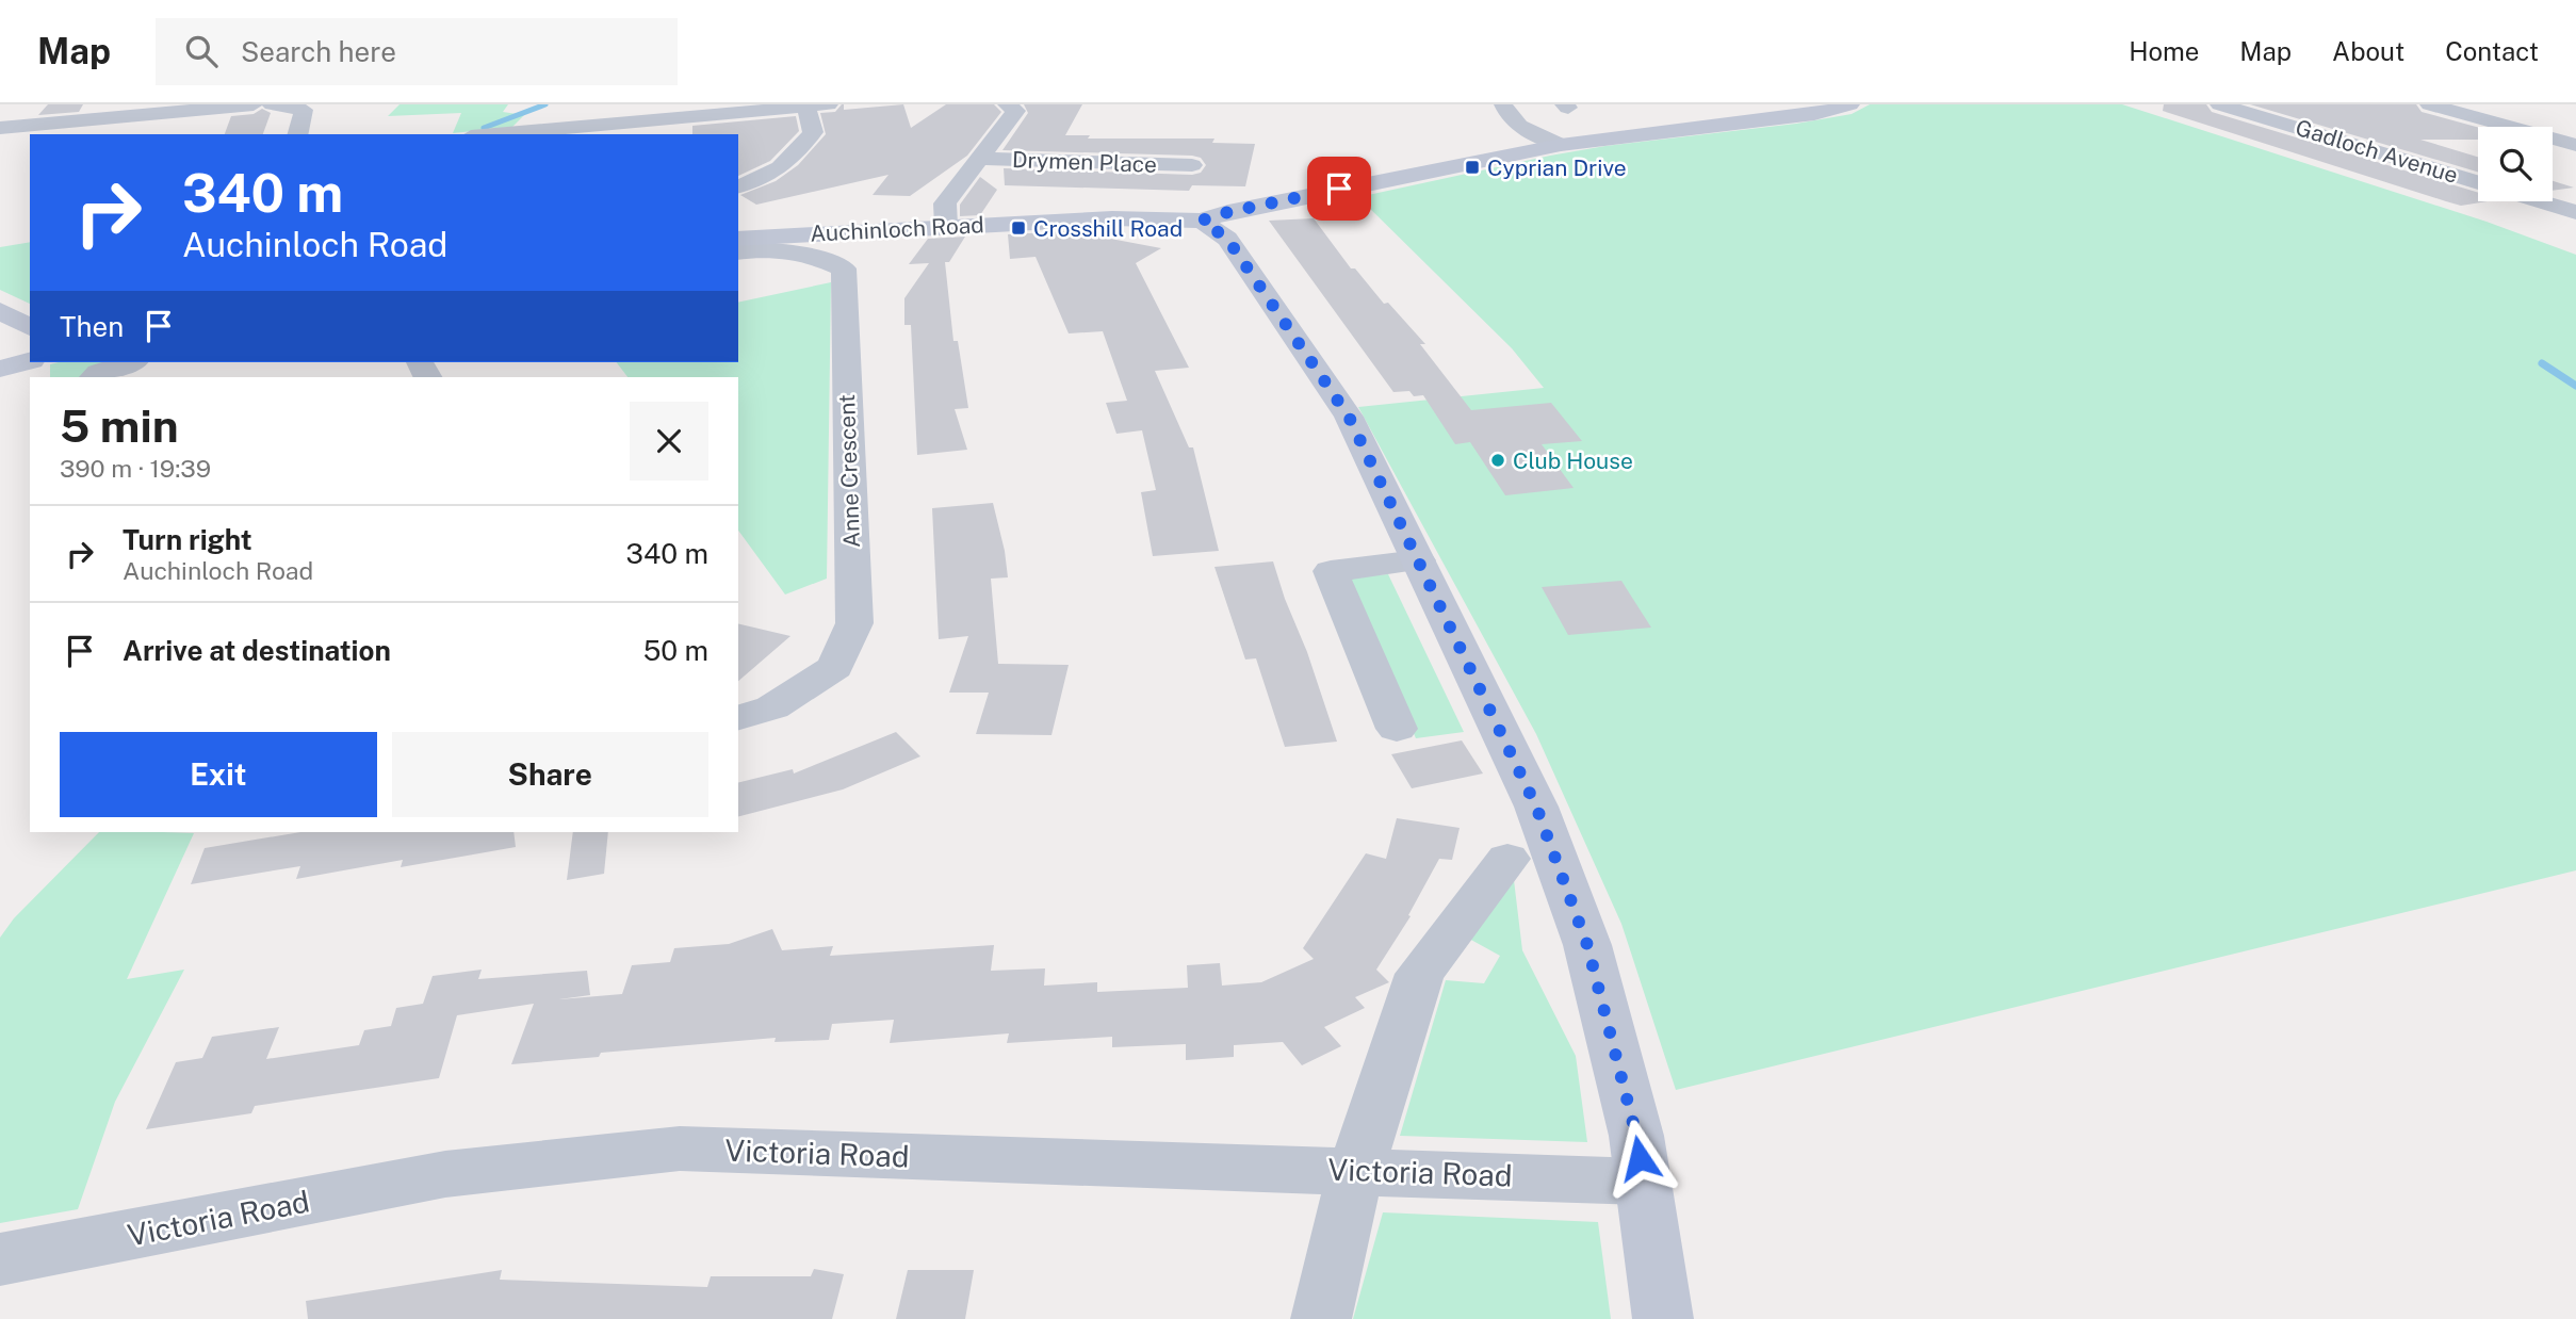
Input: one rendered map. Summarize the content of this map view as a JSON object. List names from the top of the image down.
{
  "streets": {
    "main road": ["Auchinloch Road"],
    "street": [
      "Gadloch Avenue",
      "Drymen Place",
      "Anne Crescent",
      "Victoria Road"
    ]
  },
  "places": {
    "transit": ["Cyprian Drive", "Crosshill Road"],
    "other": ["Club House"]
  },
  "page": {
    "header": "Map",
    "search": "Search here",
    "nav": [
      "Home",
      "Map",
      "About",
      "Contact"
    ],
    "turn": ["340 m", "Auchinloch Road"],
    "then": "Then",
    "heading": ["5 min", "390 m · 19:39"],
    "list": [
      {
        "name": "Turn right",
        "note": "Auchinloch Road",
        "value": "340 m"
      },
      {
        "name": "Arrive at destination",
        "value": "50 m"
      }
    ],
    "buttons": ["Exit", "Share"]
  }
}
